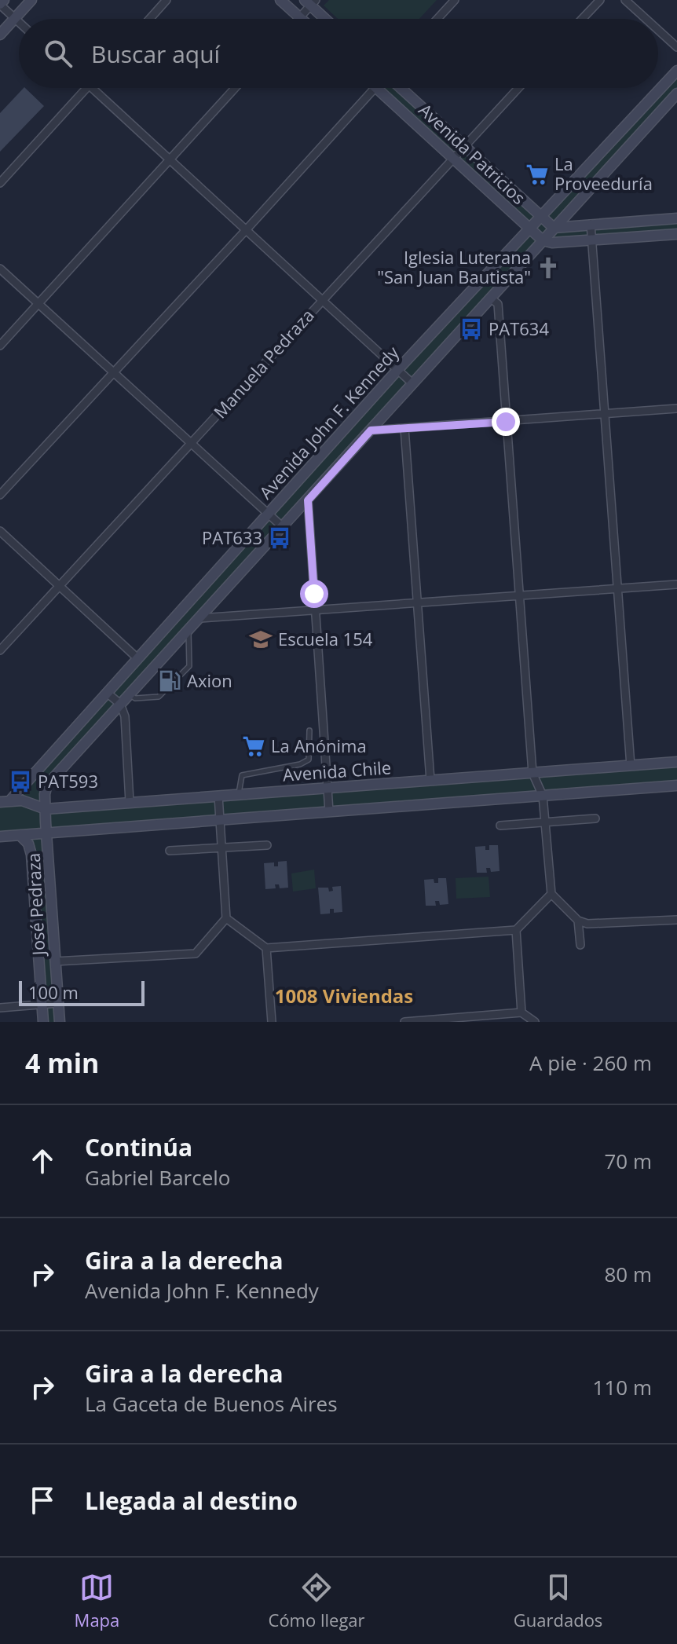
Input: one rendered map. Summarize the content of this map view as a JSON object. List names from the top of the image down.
{
  "streets": {
    "main road": [
      "Avenida Patricios",
      "Avenida John F. Kennedy",
      "Avenida Chile",
      "José Pedraza"
    ],
    "street": ["Manuela Pedraza"]
  },
  "crossings": [
    ["Avenida Patricios", "Manuela Pedraza"],
    ["Avenida Patricios", "Avenida John F. Kennedy"],
    ["Avenida John F. Kennedy", "Avenida Chile"],
    ["Avenida John F. Kennedy", "José Pedraza"],
    ["Avenida Chile", "José Pedraza"]
  ],
  "districts": ["1008 Viviendas"],
  "places": {
    "supermarket": ["La Proveeduría", "La Anónima"],
    "church": ["Iglesia Luterana \"San Juan Bautista\""],
    "bus stop": ["PAT634", "PAT633", "PAT593"],
    "school or university": ["Escuela 154"],
    "fuel station": ["Axion"]
  },
  "scale_bar": "100 m",
  "page": {
    "search": "Buscar aquí",
    "scale": "100 m",
    "heading": ["4 min", "A pie · 260 m"],
    "list": [
      ["Continúa", "Gabriel Barcelo", "70 m"],
      ["Gira a la derecha", "Avenida John F. Kennedy", "80 m"],
      ["Gira a la derecha", "La Gaceta de Buenos Aires", "110 m"],
      "Llegada al destino"
    ],
    "nav": ["Mapa", "Cómo llegar", "Guardados"]
  }
}
